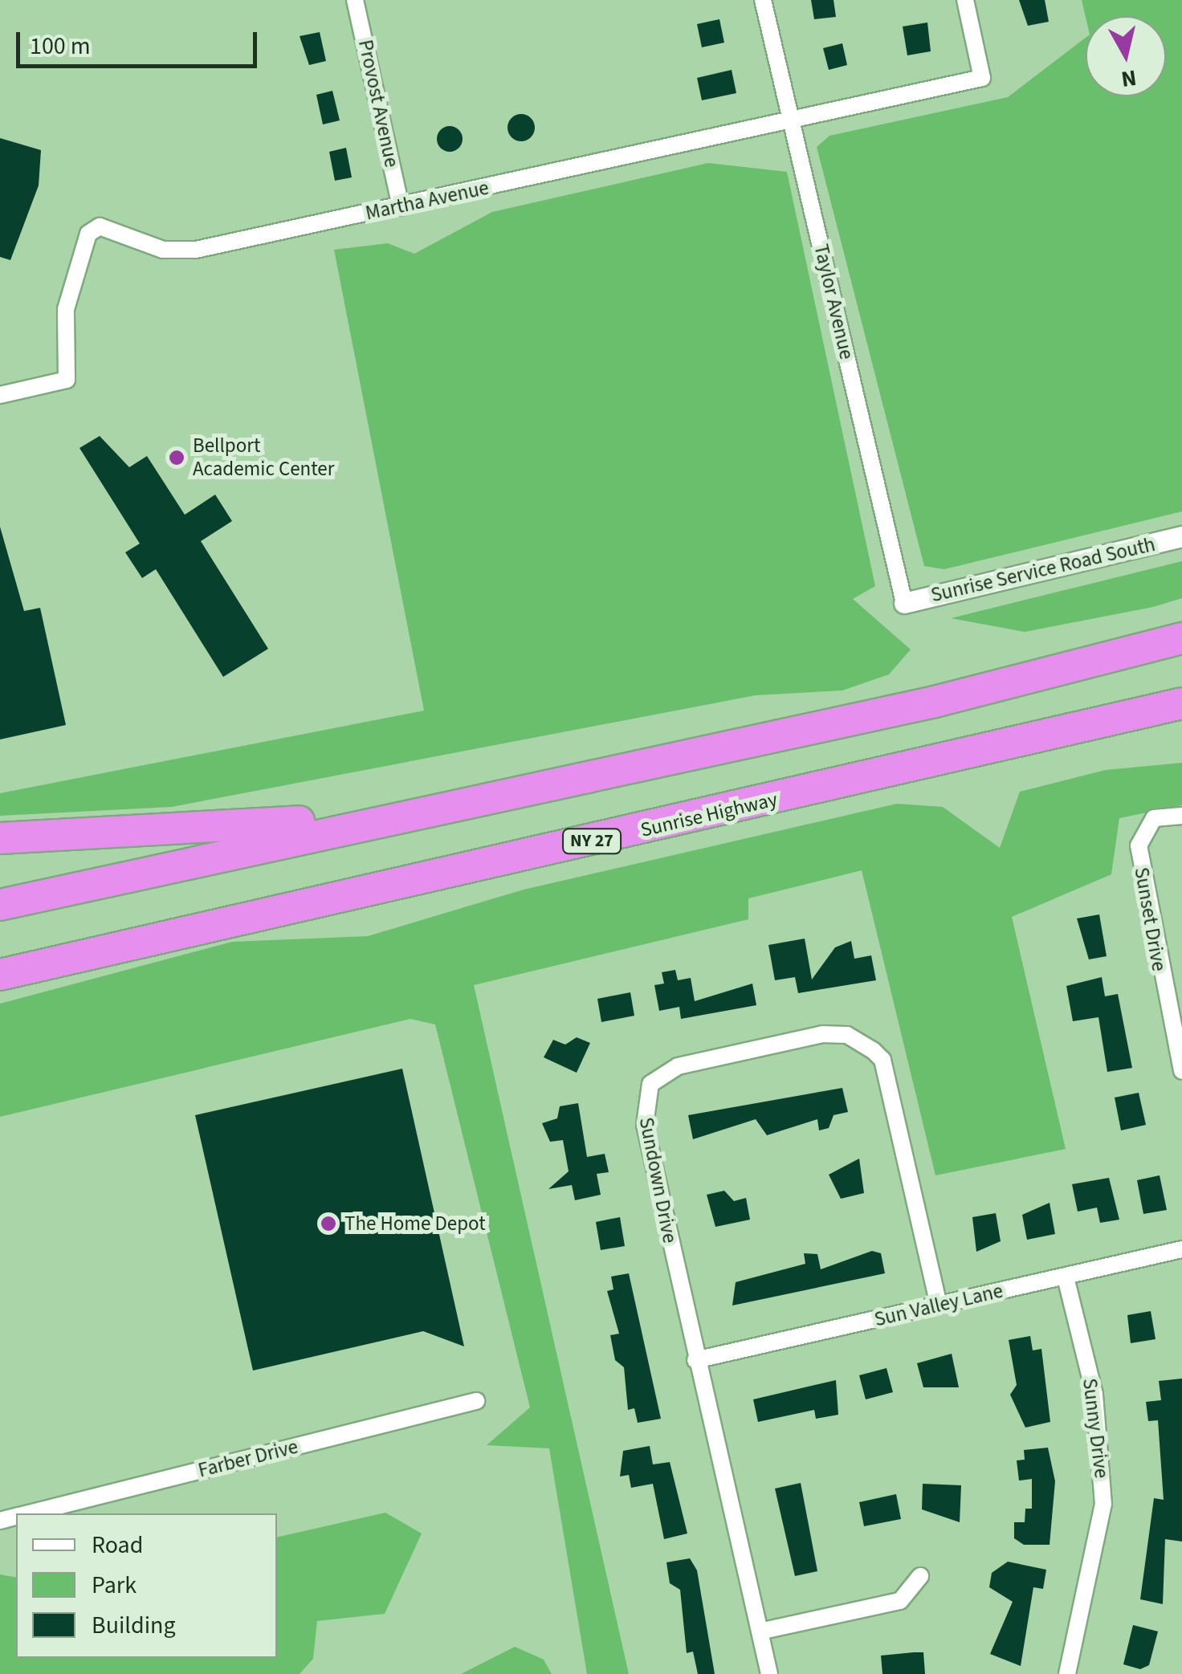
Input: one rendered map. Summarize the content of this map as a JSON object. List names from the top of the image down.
{
  "streets": {
    "highway": ["Sunrise Highway", "NY 27"],
    "street": [
      "Provost Avenue",
      "Martha Avenue",
      "Taylor Avenue",
      "Sunrise Service Road South",
      "Sunset Drive",
      "Sundown Drive",
      "Sun Valley Lane",
      "Sunny Drive",
      "Farber Drive"
    ]
  },
  "crossings": [
    ["Provost Avenue", "Martha Avenue"],
    ["Martha Avenue", "Taylor Avenue"],
    ["Taylor Avenue", "Sunrise Service Road South"],
    ["Sundown Drive", "Sun Valley Lane"],
    ["Sun Valley Lane", "Sunny Drive"]
  ],
  "places": ["Bellport Academic Center", "The Home Depot"],
  "legend": ["Road", "Park", "Building"],
  "scale_bar": "100 m",
  "north": "bottom"
}
